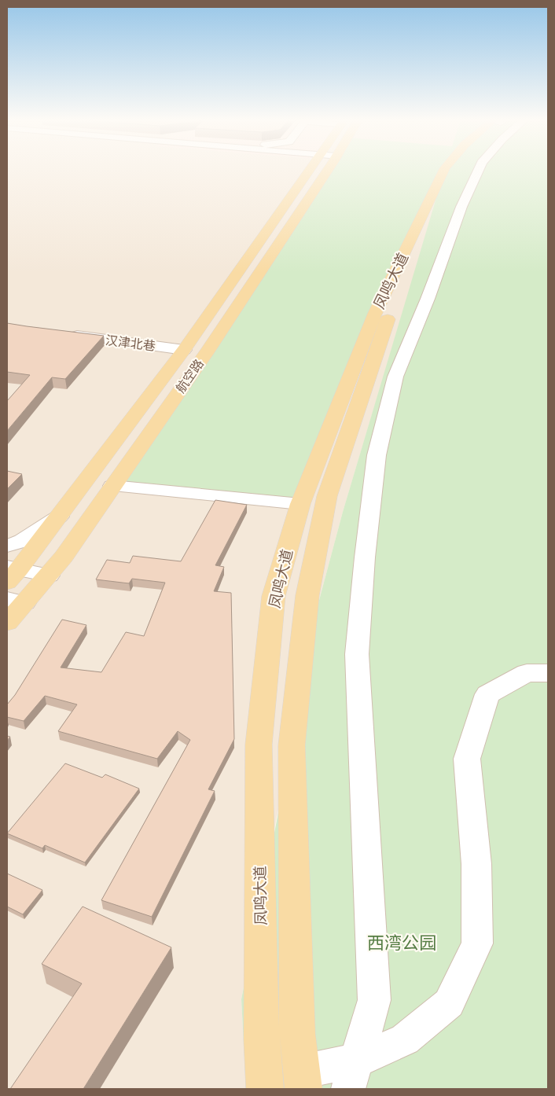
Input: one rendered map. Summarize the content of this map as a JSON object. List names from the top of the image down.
{
  "streets": {
    "main road": ["凤鸣大道", "航空路"],
    "street": ["汉津北巷"]
  },
  "crossings": [
    ["汉津北巷", "航空路"]
  ],
  "parks": ["西湾公园"]
}
